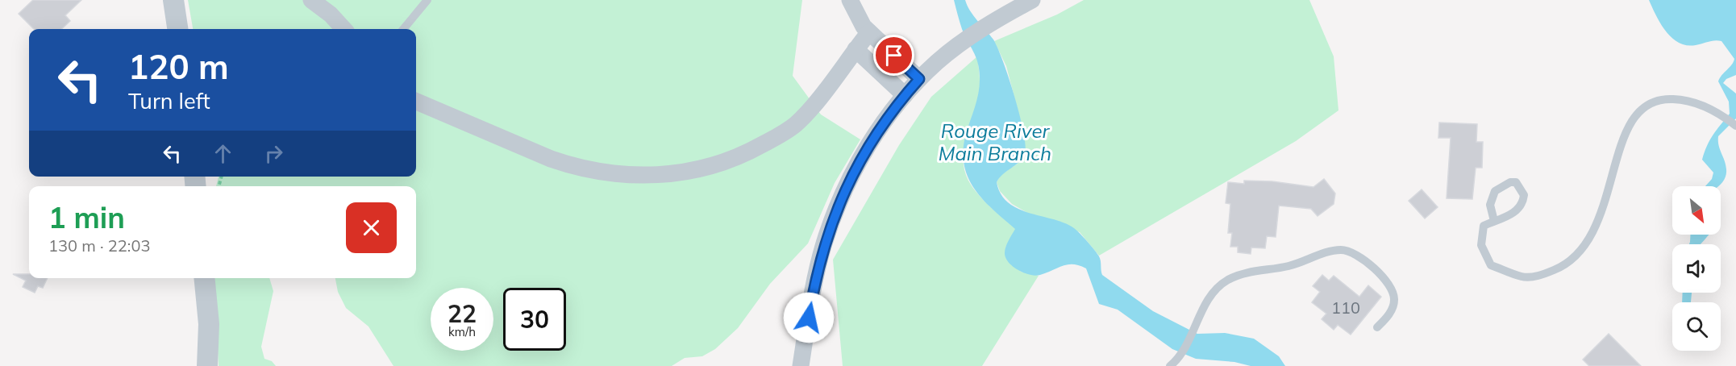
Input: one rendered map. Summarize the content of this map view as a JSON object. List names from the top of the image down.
{
  "water": ["Rouge River Main Branch"],
  "house_numbers": ["110"],
  "north": "bottom right",
  "page": {
    "turn": ["120 m", "Turn left"],
    "heading": ["1 min", "130 m · 22:03"],
    "speed": "22 km/h",
    "limit": "30"
  }
}
